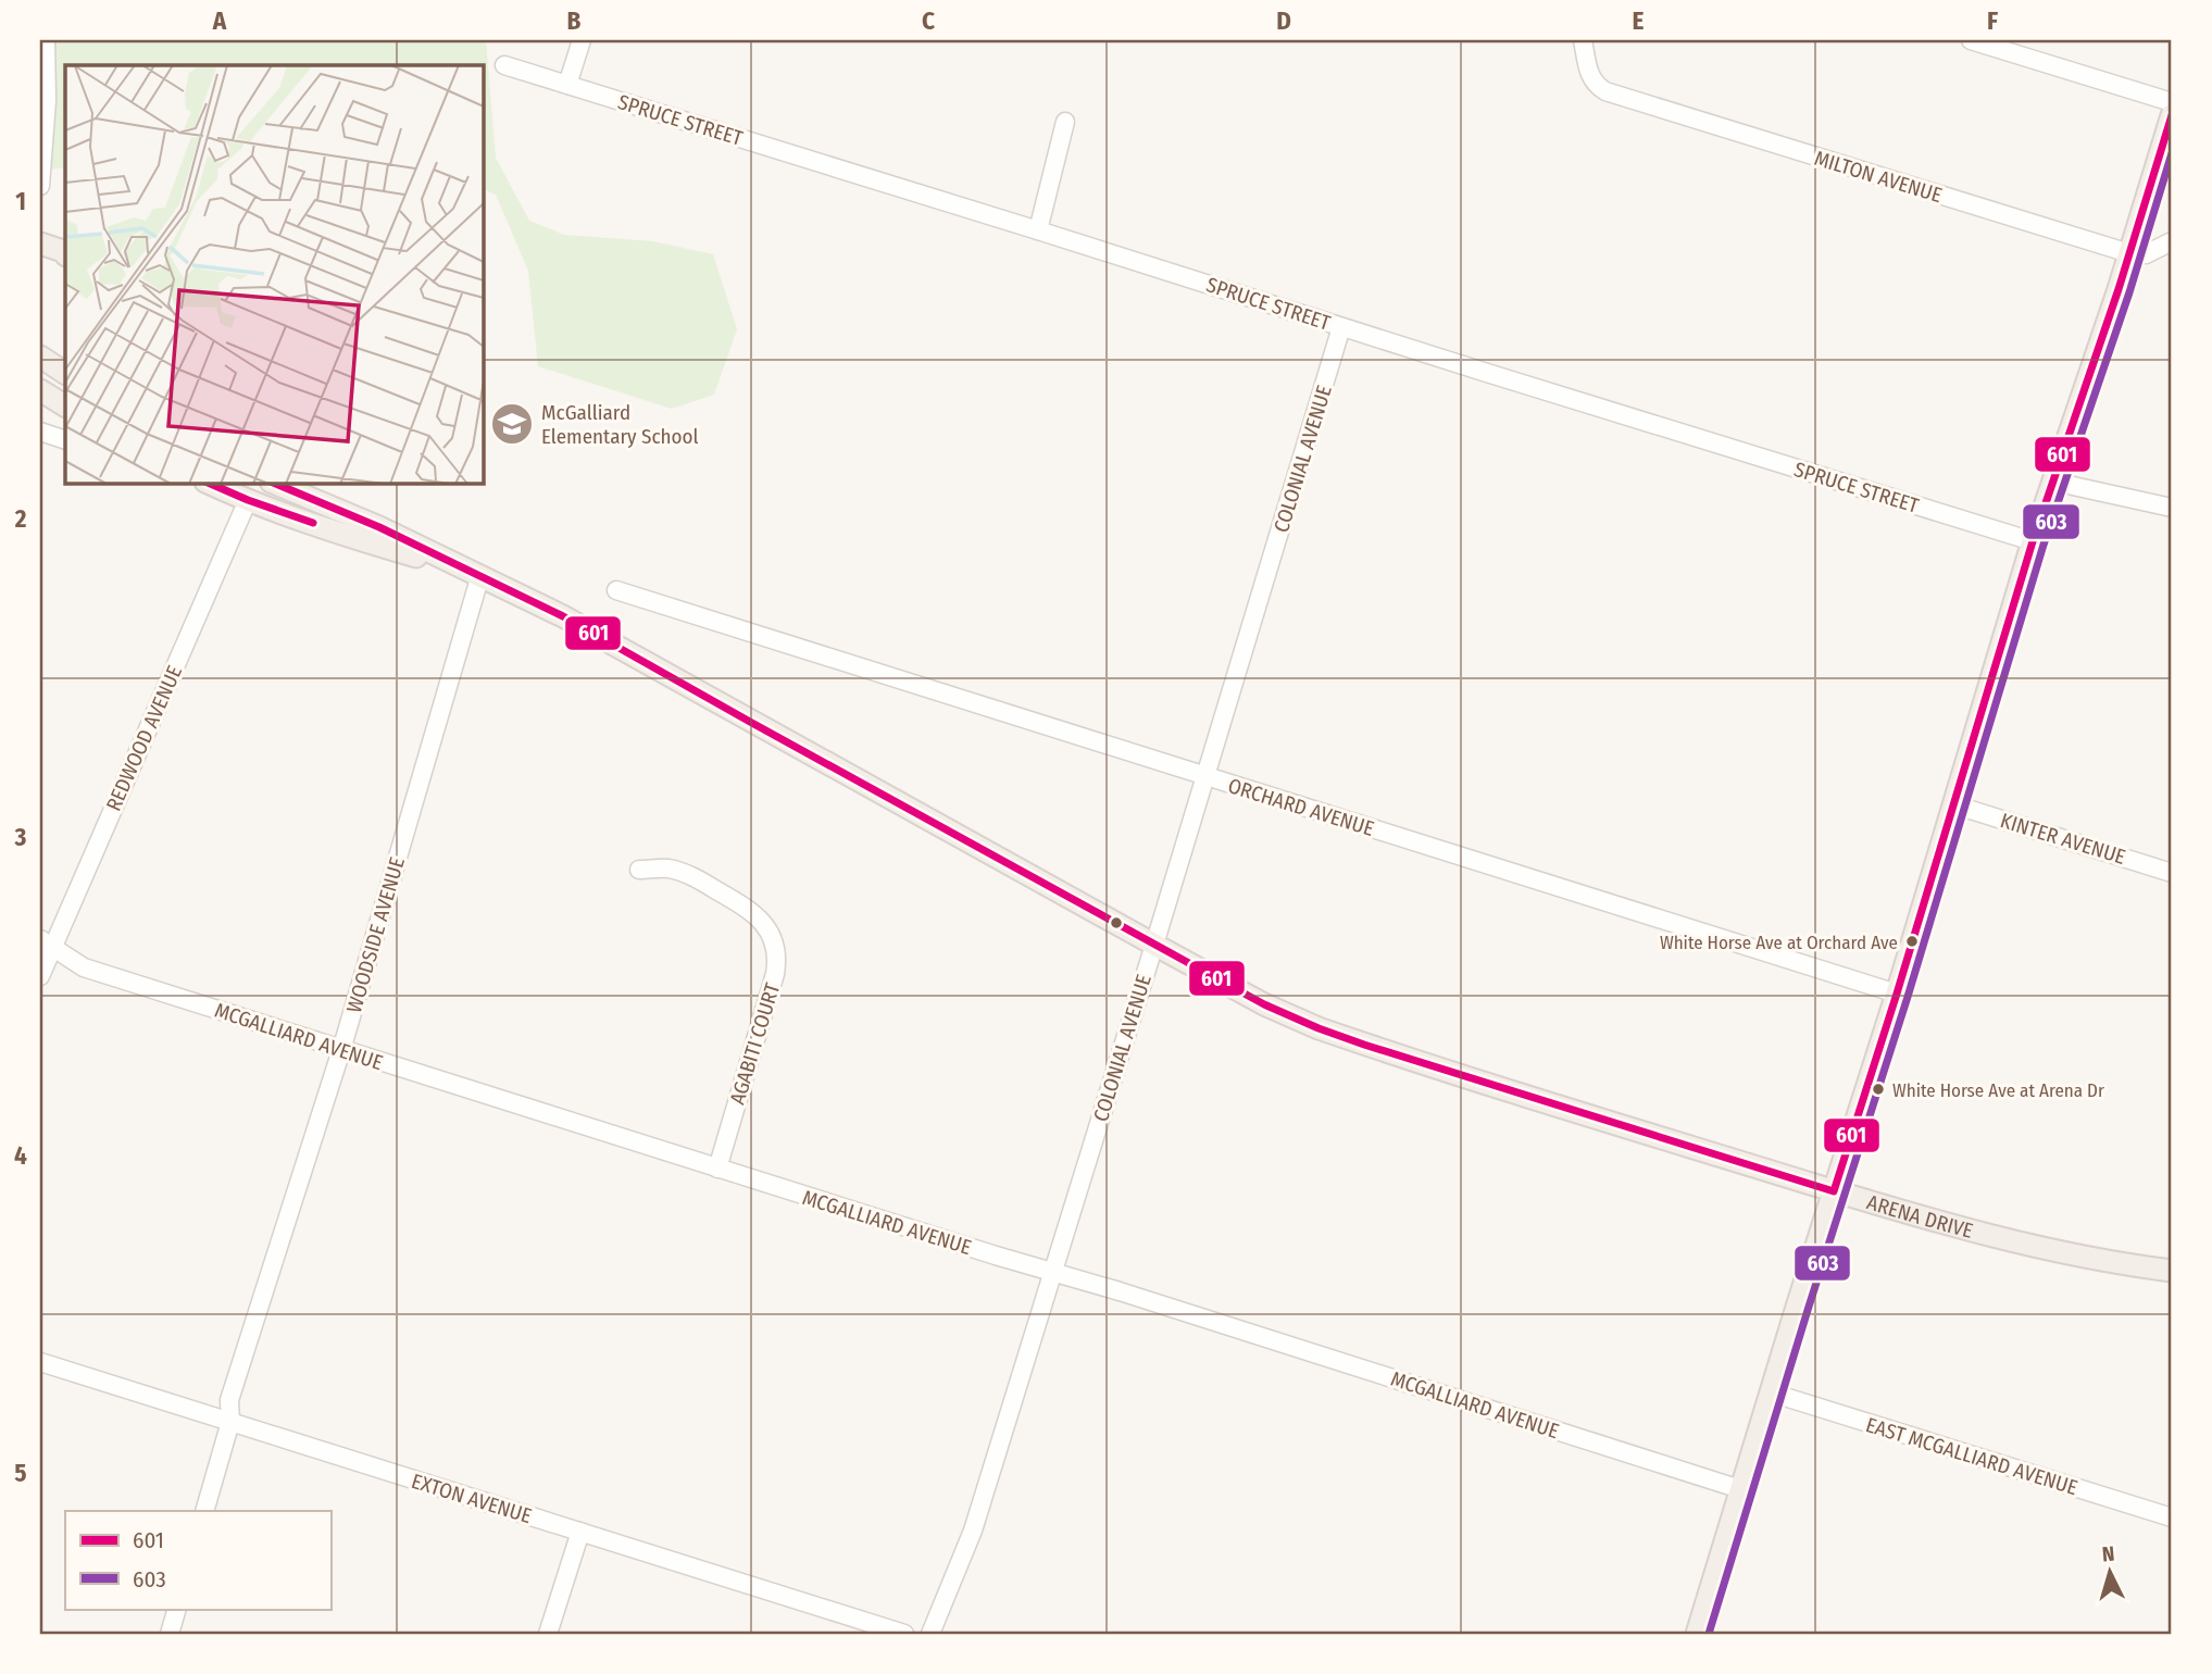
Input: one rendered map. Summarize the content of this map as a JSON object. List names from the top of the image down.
{
  "streets": {
    "main road": ["ARENA DRIVE"],
    "street": [
      "SPRUCE STREET",
      "MILTON AVENUE",
      "COLONIAL AVENUE",
      "REDWOOD AVENUE",
      "ORCHARD AVENUE",
      "KINTER AVENUE",
      "WOODSIDE AVENUE",
      "MCGALLIARD AVENUE",
      "AGABITI COURT",
      "EAST MCGALLIARD AVENUE",
      "EXTON AVENUE"
    ]
  },
  "crossings": [
    ["SPRUCE STREET", "COLONIAL AVENUE"],
    ["COLONIAL AVENUE", "ORCHARD AVENUE"],
    ["COLONIAL AVENUE", "MCGALLIARD AVENUE"],
    ["COLONIAL AVENUE", "ARENA DRIVE"],
    ["REDWOOD AVENUE", "MCGALLIARD AVENUE"],
    ["REDWOOD AVENUE", "ARENA DRIVE"],
    ["WOODSIDE AVENUE", "MCGALLIARD AVENUE"],
    ["WOODSIDE AVENUE", "ARENA DRIVE"],
    ["WOODSIDE AVENUE", "EXTON AVENUE"],
    ["MCGALLIARD AVENUE", "AGABITI COURT"]
  ],
  "places": {
    "school or university": ["McGalliard Elementary School"],
    "other": ["White Horse Ave at Orchard Ave", "White Horse Ave at Arena Dr"]
  },
  "lines": ["transit line 601", "transit line 603"],
  "legend": ["601", "603"],
  "north": "top",
  "grid": {
    "columns": [
      "A",
      "B",
      "C",
      "D",
      "E",
      "F"
    ],
    "rows": [
      "1",
      "2",
      "3",
      "4",
      "5"
    ]
  }
}
